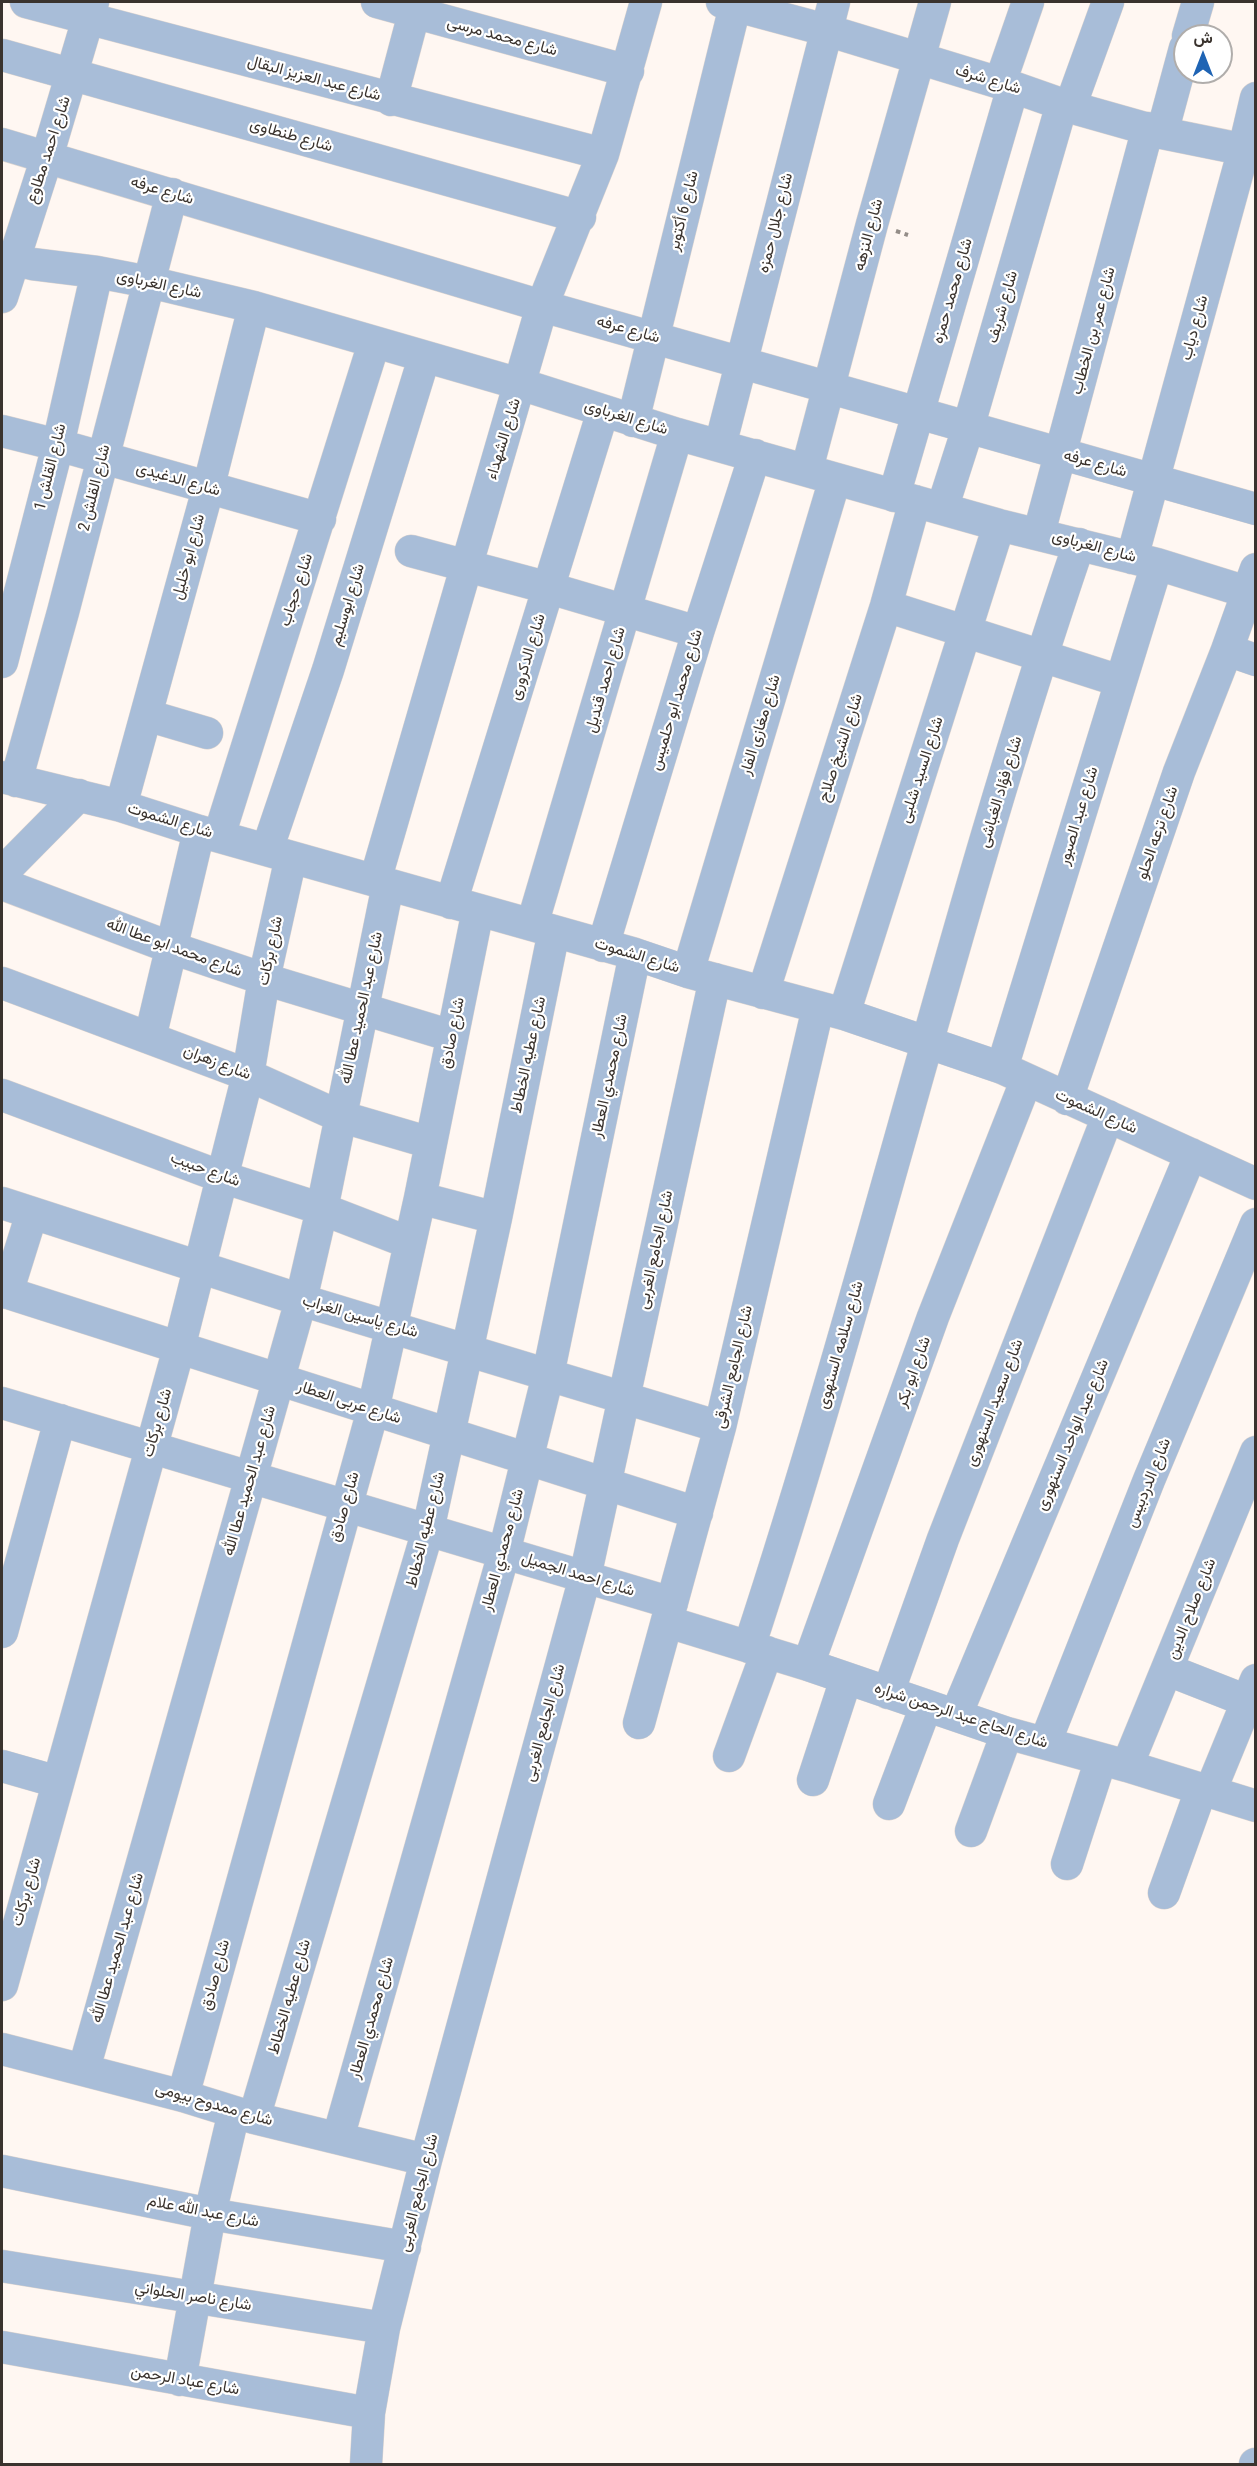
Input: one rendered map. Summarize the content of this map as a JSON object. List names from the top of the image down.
{
  "streets": {
    "street": [
      "شارع محمد مرسى",
      "شارع عبد العزيز البقال",
      "شارع شرف",
      "شارع طنطاوى",
      "شارع احمد مطاوع",
      "شارع عرفه",
      "شارع 6 أكتوبر",
      "شارع جلال حمزه",
      "شارع النزهه",
      "شارع الغرباوى",
      "شارع محمد حمزه",
      "شارع شريف",
      "شارع دياب",
      "شارع عمر بن الخطاب",
      "شارع الشهداء",
      "شارع القلش 1",
      "شارع الدغيدى",
      "شارع القلش 2",
      "شارع ابو خليل",
      "شارع حجاب",
      "شارع ابوسليم",
      "شارع الدكرورى",
      "شارع احمد قنديل",
      "شارع محمد ابو حلميس",
      "شارع مغازى الفار",
      "شارع الشيخ صلاح",
      "شارع السيد شلبى",
      "شارع فؤاد الغباشى",
      "شارع عبد الصبور",
      "شارع الشموت",
      "شارع ترعه الحلو",
      "شارع محمد ابو عطا الله",
      "شارع بركات",
      "شارع عبد الحميد عطا الله",
      "شارع صادق",
      "شارع عطيه الخطاط",
      "شارع زهران",
      "شارع محمدي العطار",
      "شارع حبيب",
      "شارع الجامع الغربى",
      "شارع ياسين الغراب",
      "شارع سلامه السنهوى",
      "شارع الجامع الشرقى",
      "شارع ابو بكر",
      "شارع عربى العطار",
      "شارع سعيد السنهورى",
      "شارع عبد الواحد السنهورى",
      "شارع الدردبيس",
      "شارع احمد الجميل",
      "شارع صلاح الدين",
      "شارع الحاج عبد الرحمن شراره",
      "شارع ممدوح بيومى",
      "شارع عبد الله علام",
      "شارع ناصر الحلواني",
      "شارع عباد الرحمن"
    ]
  },
  "crossings": [
    ["شارع محمد مرسى", "شارع الشهداء"],
    ["شارع عبد العزيز البقال", "شارع احمد مطاوع"],
    ["شارع عبد العزيز البقال", "شارع الشهداء"],
    ["شارع شرف", "شارع 6 أكتوبر"],
    ["شارع شرف", "شارع جلال حمزه"],
    ["شارع شرف", "شارع النزهه"],
    ["شارع شرف", "شارع محمد حمزه"],
    ["شارع شرف", "شارع شريف"],
    ["شارع شرف", "شارع دياب"],
    ["شارع شرف", "شارع عمر بن الخطاب"],
    ["شارع طنطاوى", "شارع احمد مطاوع"],
    ["شارع طنطاوى", "شارع الشهداء"],
    ["شارع احمد مطاوع", "شارع عرفه"],
    ["شارع احمد مطاوع", "شارع الغرباوى"],
    ["شارع عرفه", "شارع 6 أكتوبر"],
    ["شارع عرفه", "شارع جلال حمزه"],
    ["شارع عرفه", "شارع النزهه"],
    ["شارع عرفه", "شارع محمد حمزه"],
    ["شارع عرفه", "شارع شريف"],
    ["شارع عرفه", "شارع دياب"],
    ["شارع عرفه", "شارع عمر بن الخطاب"],
    ["شارع عرفه", "شارع الشهداء"],
    ["شارع عرفه", "شارع القلش 2"],
    ["شارع 6 أكتوبر", "شارع الغرباوى"],
    ["شارع جلال حمزه", "شارع الغرباوى"],
    ["شارع النزهه", "شارع الغرباوى"],
    ["شارع النزهه", "شارع مغازى الفار"],
    ["شارع الغرباوى", "شارع محمد حمزه"],
    ["شارع الغرباوى", "شارع شريف"],
    ["شارع الغرباوى", "شارع دياب"],
    ["شارع الغرباوى", "شارع عمر بن الخطاب"],
    ["شارع الغرباوى", "شارع الشهداء"],
    ["شارع الغرباوى", "شارع القلش 1"],
    ["شارع الغرباوى", "شارع القلش 2"],
    ["شارع الغرباوى", "شارع ابو خليل"],
    ["شارع الغرباوى", "شارع حجاب"],
    ["شارع الغرباوى", "شارع ابوسليم"],
    ["شارع الغرباوى", "شارع الدكرورى"],
    ["شارع الغرباوى", "شارع احمد قنديل"],
    ["شارع الغرباوى", "شارع محمد ابو حلميس"],
    ["شارع الغرباوى", "شارع مغازى الفار"],
    ["شارع الغرباوى", "شارع الشيخ صلاح"],
    ["شارع الغرباوى", "شارع السيد شلبى"],
    ["شارع الغرباوى", "شارع فؤاد الغباشى"],
    ["شارع الغرباوى", "شارع عبد الصبور"],
    ["شارع الغرباوى", "شارع ترعه الحلو"],
    ["شارع محمد حمزه", "شارع شريف"],
    ["شارع محمد حمزه", "شارع الشيخ صلاح"],
    ["شارع شريف", "شارع الشيخ صلاح"],
    ["شارع دياب", "شارع عبد الصبور"],
    ["شارع الشهداء", "شارع الشموت"],
    ["شارع الشهداء", "شارع عبد الحميد عطا الله"],
    ["شارع القلش 1", "شارع الدغيدى"],
    ["شارع الدغيدى", "شارع القلش 2"],
    ["شارع الدغيدى", "شارع ابو خليل"],
    ["شارع الدغيدى", "شارع حجاب"],
    ["شارع القلش 2", "شارع الشموت"],
    ["شارع ابو خليل", "شارع الشموت"],
    ["شارع حجاب", "شارع الشموت"],
    ["شارع حجاب", "شارع محمد ابو عطا الله"],
    ["شارع حجاب", "شارع زهران"],
    ["شارع ابوسليم", "شارع الشموت"],
    ["شارع ابوسليم", "شارع بركات"],
    ["شارع الدكرورى", "شارع الشموت"],
    ["شارع الدكرورى", "شارع صادق"],
    ["شارع احمد قنديل", "شارع الشموت"],
    ["شارع احمد قنديل", "شارع عطيه الخطاط"],
    ["شارع محمد ابو حلميس", "شارع الشموت"],
    ["شارع مغازى الفار", "شارع الشموت"],
    ["شارع مغازى الفار", "شارع الجامع الغربى"],
    ["شارع الشيخ صلاح", "شارع الشموت"],
    ["شارع السيد شلبى", "شارع الشموت"],
    ["شارع السيد شلبى", "شارع الجامع الشرقى"],
    ["شارع فؤاد الغباشى", "شارع الشموت"],
    ["شارع فؤاد الغباشى", "شارع سلامه السنهوى"],
    ["شارع عبد الصبور", "شارع الشموت"],
    ["شارع عبد الصبور", "شارع ابو بكر"],
    ["شارع الشموت", "شارع ترعه الحلو"],
    ["شارع الشموت", "شارع بركات"],
    ["شارع الشموت", "شارع عبد الحميد عطا الله"],
    ["شارع الشموت", "شارع صادق"],
    ["شارع الشموت", "شارع عطيه الخطاط"],
    ["شارع الشموت", "شارع محمدي العطار"],
    ["شارع الشموت", "شارع الجامع الغربى"],
    ["شارع الشموت", "شارع سلامه السنهوى"],
    ["شارع الشموت", "شارع الجامع الشرقى"],
    ["شارع الشموت", "شارع ابو بكر"],
    ["شارع الشموت", "شارع سعيد السنهورى"],
    ["شارع الشموت", "شارع عبد الواحد السنهورى"],
    ["شارع محمد ابو عطا الله", "شارع بركات"],
    ["شارع محمد ابو عطا الله", "شارع عبد الحميد عطا الله"],
    ["شارع محمد ابو عطا الله", "شارع صادق"],
    ["شارع بركات", "شارع زهران"],
    ["شارع بركات", "شارع حبيب"],
    ["شارع بركات", "شارع ياسين الغراب"],
    ["شارع بركات", "شارع عربى العطار"],
    ["شارع بركات", "شارع احمد الجميل"],
    ["شارع عبد الحميد عطا الله", "شارع زهران"],
    ["شارع عبد الحميد عطا الله", "شارع حبيب"],
    ["شارع عبد الحميد عطا الله", "شارع ياسين الغراب"],
    ["شارع عبد الحميد عطا الله", "شارع عربى العطار"],
    ["شارع عبد الحميد عطا الله", "شارع احمد الجميل"],
    ["شارع عبد الحميد عطا الله", "شارع ممدوح بيومى"],
    ["شارع صادق", "شارع زهران"],
    ["شارع صادق", "شارع حبيب"],
    ["شارع صادق", "شارع ياسين الغراب"],
    ["شارع صادق", "شارع عربى العطار"],
    ["شارع صادق", "شارع احمد الجميل"],
    ["شارع صادق", "شارع ممدوح بيومى"],
    ["شارع عطيه الخطاط", "شارع ياسين الغراب"],
    ["شارع عطيه الخطاط", "شارع عربى العطار"],
    ["شارع عطيه الخطاط", "شارع احمد الجميل"],
    ["شارع عطيه الخطاط", "شارع ممدوح بيومى"],
    ["شارع عطيه الخطاط", "شارع عبد الله علام"],
    ["شارع عطيه الخطاط", "شارع ناصر الحلواني"],
    ["شارع عطيه الخطاط", "شارع عباد الرحمن"],
    ["شارع محمدي العطار", "شارع ياسين الغراب"],
    ["شارع محمدي العطار", "شارع عربى العطار"],
    ["شارع محمدي العطار", "شارع احمد الجميل"],
    ["شارع محمدي العطار", "شارع ممدوح بيومى"],
    ["شارع الجامع الغربى", "شارع ياسين الغراب"],
    ["شارع الجامع الغربى", "شارع عربى العطار"],
    ["شارع الجامع الغربى", "شارع احمد الجميل"],
    ["شارع الجامع الغربى", "شارع ممدوح بيومى"],
    ["شارع الجامع الغربى", "شارع عبد الله علام"],
    ["شارع الجامع الغربى", "شارع ناصر الحلواني"],
    ["شارع الجامع الغربى", "شارع عباد الرحمن"],
    ["شارع ياسين الغراب", "شارع الجامع الشرقى"],
    ["شارع سلامه السنهوى", "شارع الحاج عبد الرحمن شراره"],
    ["شارع الجامع الشرقى", "شارع عربى العطار"],
    ["شارع الجامع الشرقى", "شارع احمد الجميل"],
    ["شارع الجامع الشرقى", "شارع الحاج عبد الرحمن شراره"],
    ["شارع ابو بكر", "شارع الحاج عبد الرحمن شراره"],
    ["شارع سعيد السنهورى", "شارع الحاج عبد الرحمن شراره"],
    ["شارع عبد الواحد السنهورى", "شارع الحاج عبد الرحمن شراره"],
    ["شارع الدردبيس", "شارع الحاج عبد الرحمن شراره"],
    ["شارع احمد الجميل", "شارع الحاج عبد الرحمن شراره"],
    ["شارع صلاح الدين", "شارع الحاج عبد الرحمن شراره"]
  ],
  "north": "top"
}
